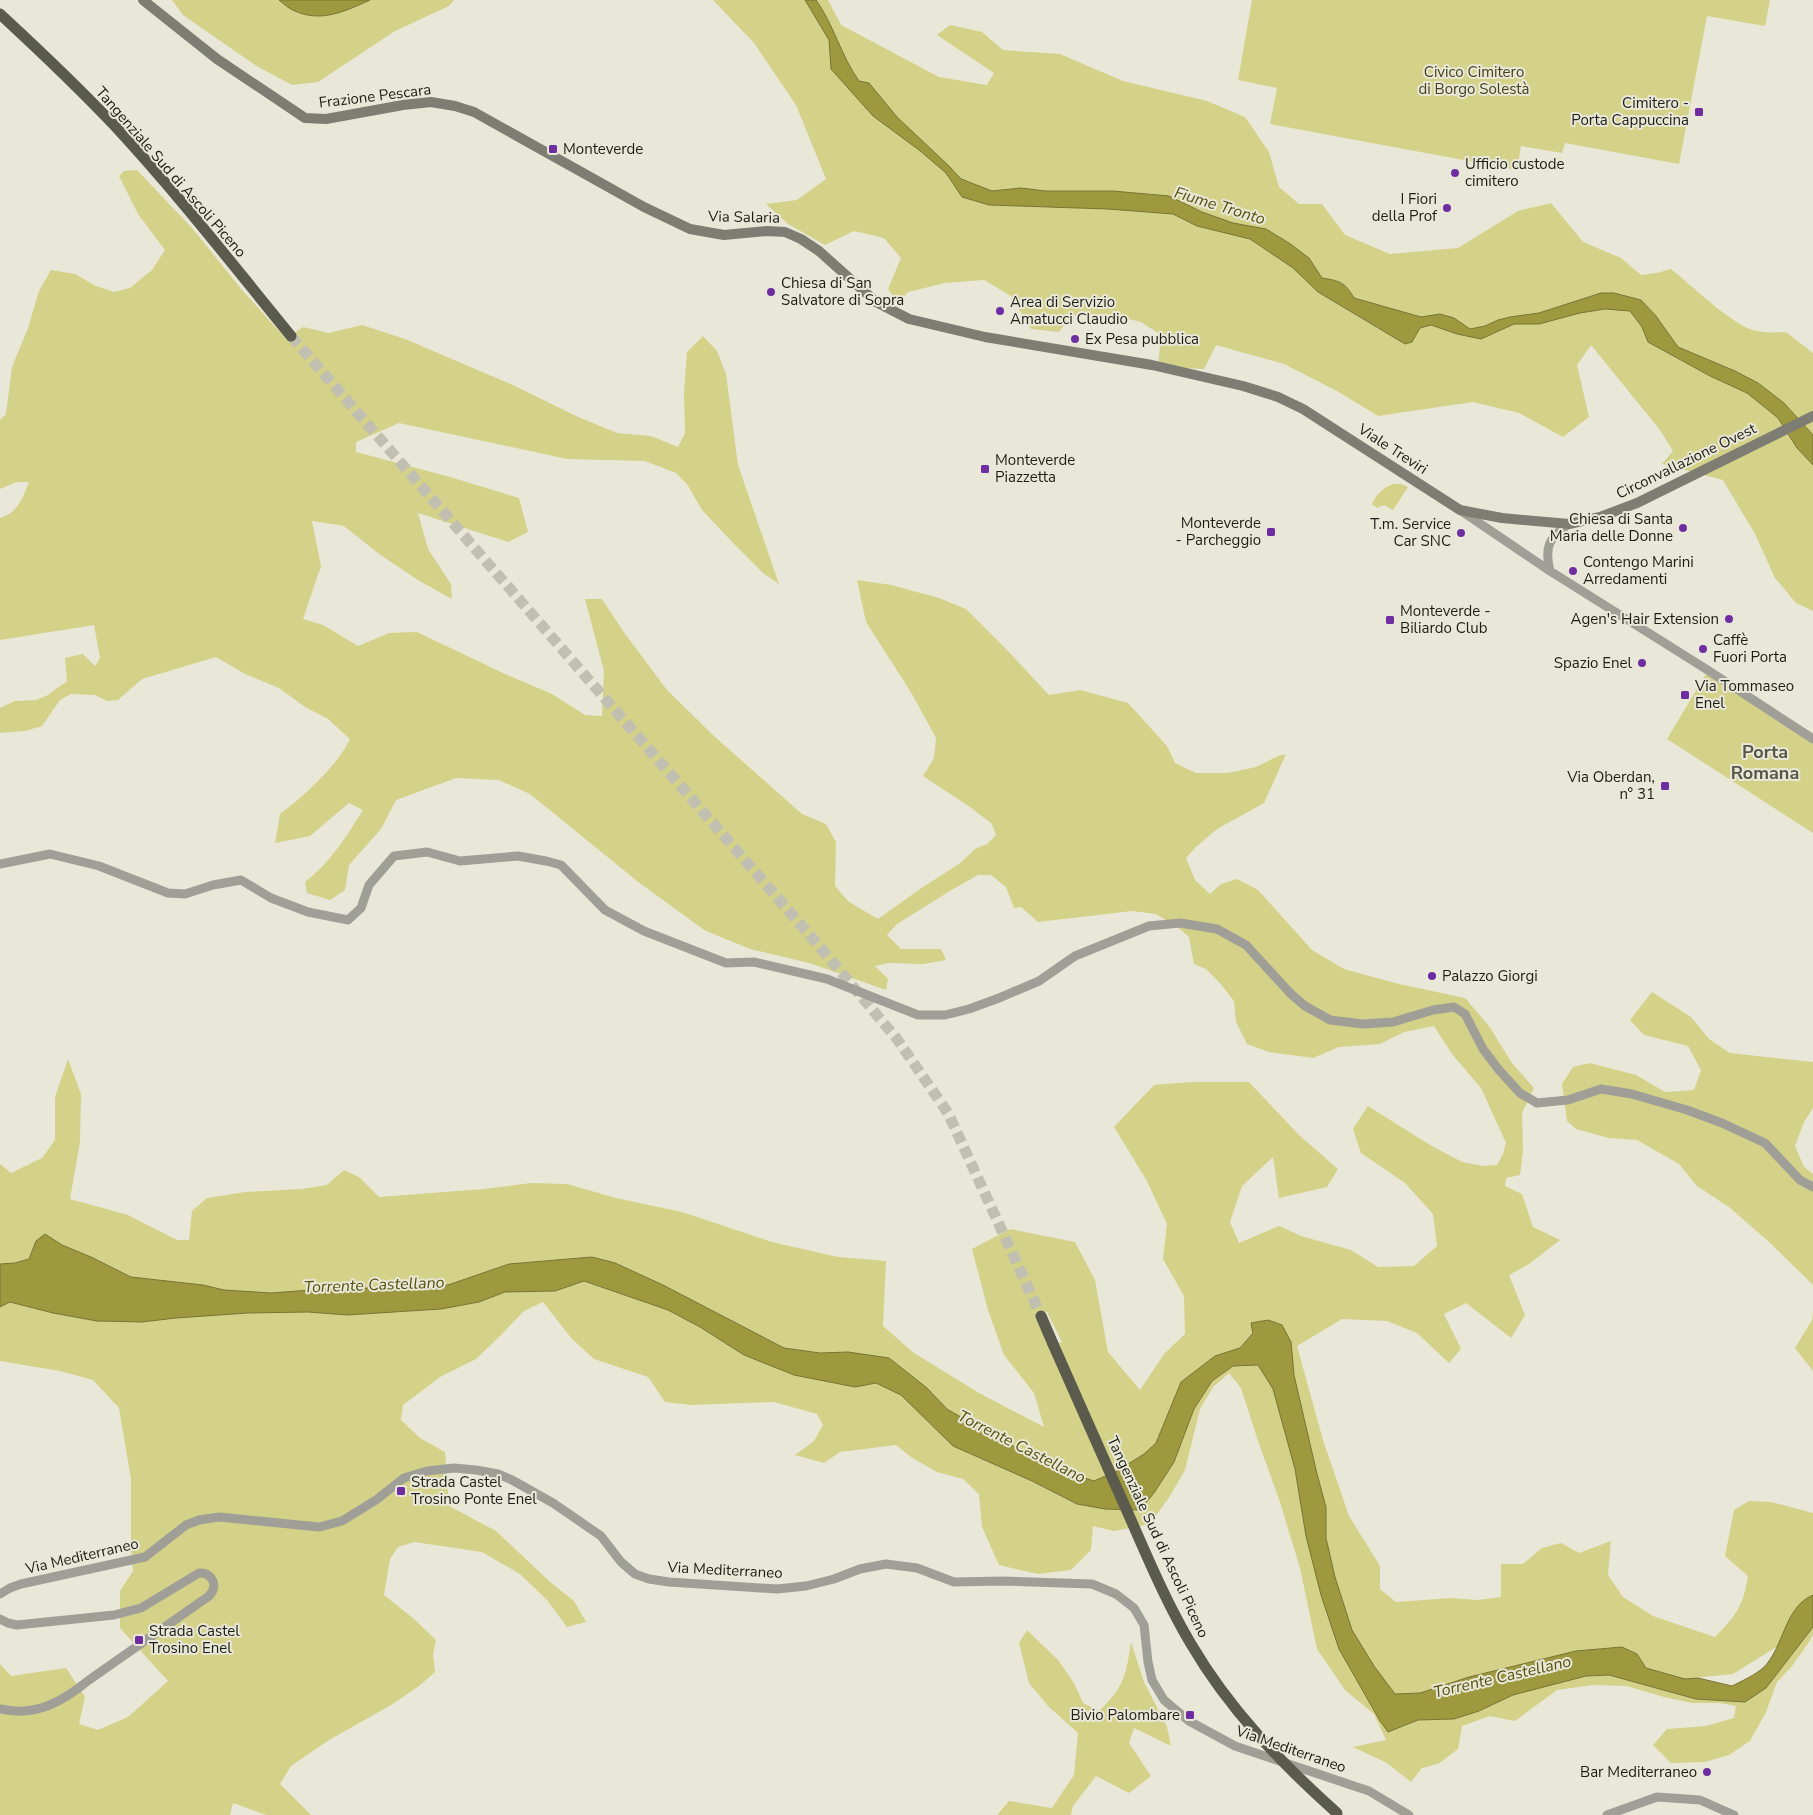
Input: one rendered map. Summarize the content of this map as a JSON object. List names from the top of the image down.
{
  "streets": {
    "highway": ["Tangenziale Sud di Ascoli Piceno"],
    "main road": [
      "Frazione Pescara",
      "Via Salaria",
      "Viale Treviri",
      "Circonvallazione Ovest"
    ],
    "street": ["Via Mediterraneo"]
  },
  "crossings": [
    ["Frazione Pescara", "Via Salaria"],
    ["Via Salaria", "Viale Treviri"],
    ["Viale Treviri", "Circonvallazione Ovest"]
  ],
  "districts": ["Porta Romana"],
  "water": ["Fiume Tronto", "Torrente Castellano"],
  "parks": ["Civico Cimitero di Borgo Solestà"],
  "places": {
    "transit": [
      "Cimitero - Porta Cappuccina",
      "Monteverde",
      "Monteverde Piazzetta",
      "Monteverde - Parcheggio",
      "Monteverde - Biliardo Club",
      "Via Tommaseo Enel",
      "Via Oberdan, n° 31",
      "Strada Castel Trosino Ponte Enel",
      "Strada Castel Trosino Enel",
      "Bivio Palombare"
    ],
    "other": [
      "Ufficio custode cimitero",
      "I Fiori della Prof",
      "Chiesa di San Salvatore di Sopra",
      "Area di Servizio Amatucci Claudio",
      "Ex Pesa pubblica",
      "Chiesa di Santa Maria delle Donne",
      "T.m. Service Car SNC",
      "Contengo Marini Arredamenti",
      "Agen's Hair Extension",
      "Caffè Fuori Porta",
      "Spazio Enel",
      "Palazzo Giorgi",
      "Bar Mediterraneo"
    ]
  }
}
